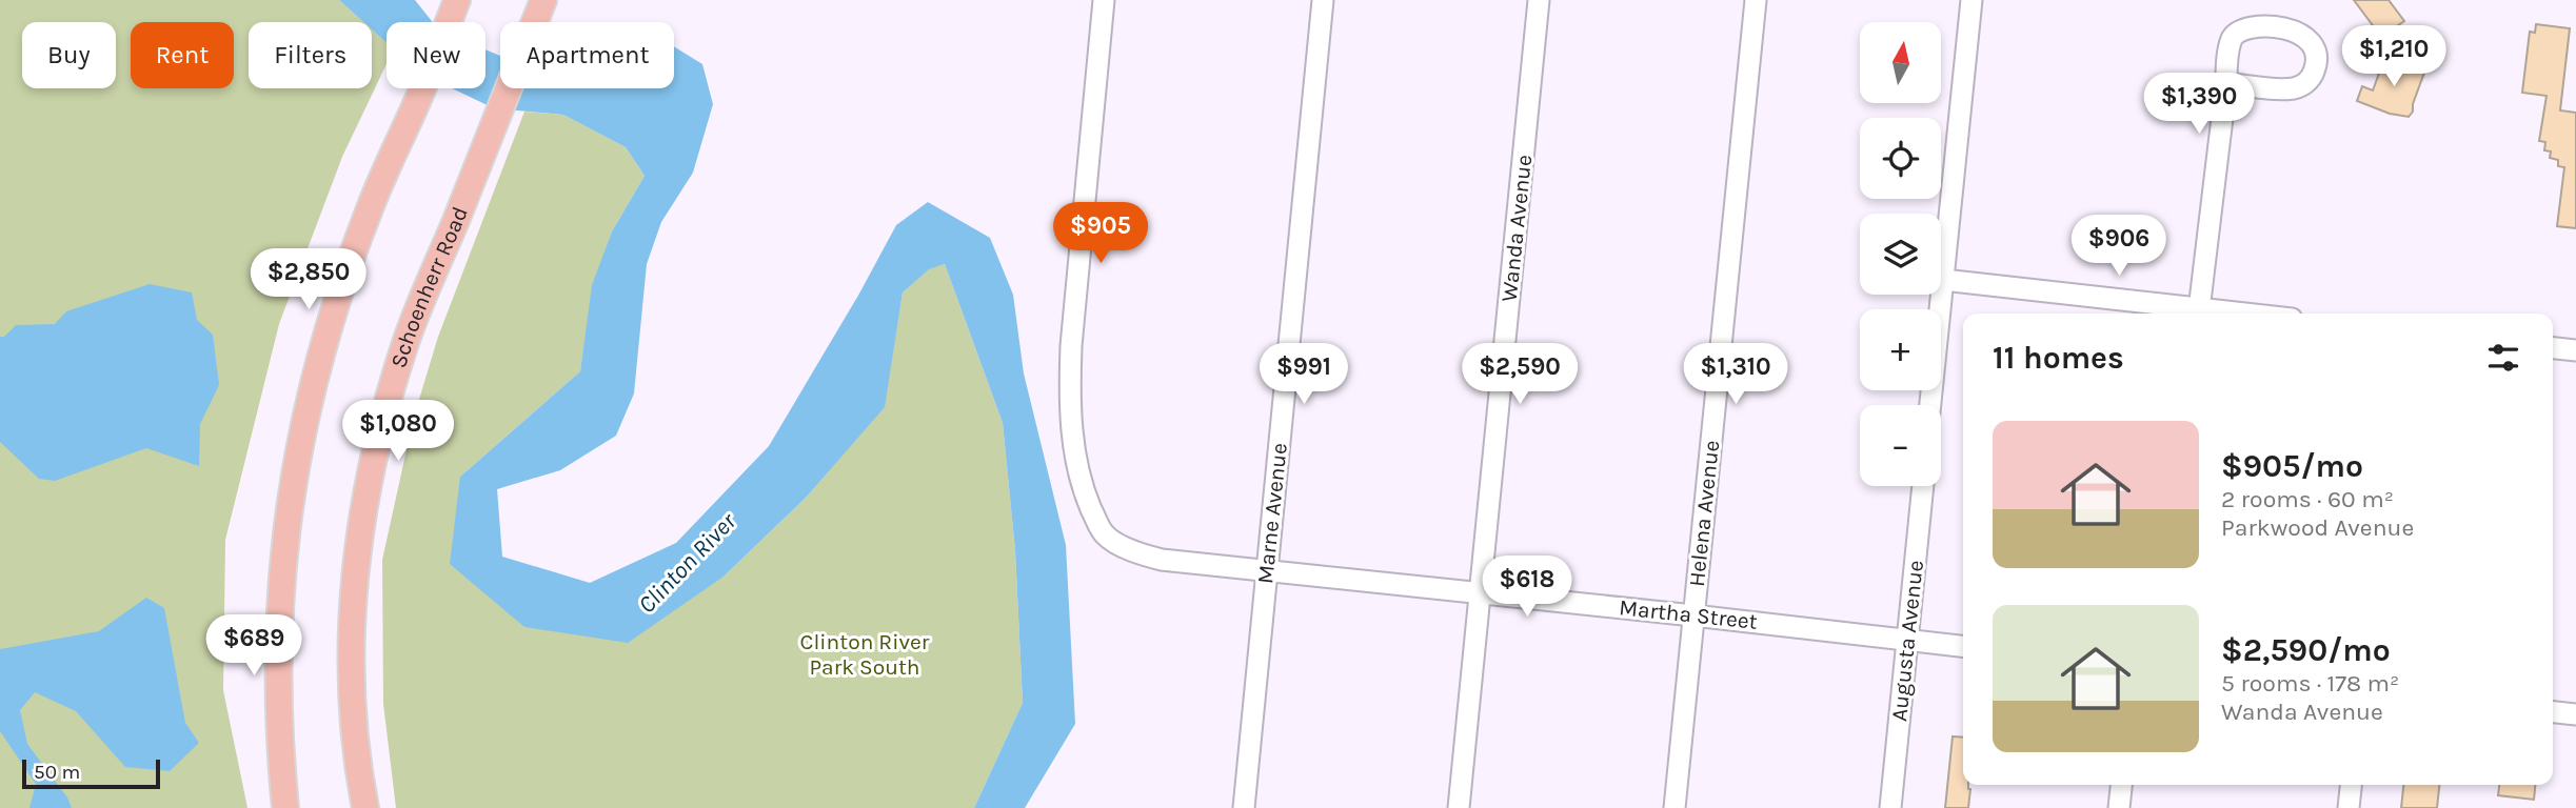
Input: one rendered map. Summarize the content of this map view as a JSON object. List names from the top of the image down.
{
  "streets": {
    "main road": ["Schoenherr Road"],
    "street": [
      "Wanda Avenue",
      "Marne Avenue",
      "Helena Avenue",
      "Martha Street",
      "Augusta Avenue"
    ]
  },
  "crossings": [
    ["Wanda Avenue", "Martha Street"],
    ["Marne Avenue", "Martha Street"],
    ["Helena Avenue", "Martha Street"],
    ["Martha Street", "Augusta Avenue"]
  ],
  "water": ["Clinton River"],
  "parks": ["Clinton River Park South"],
  "scale_bar": "50 m",
  "north": "top",
  "page": {
    "map_buttons": ["+", "−"],
    "chip": [
      "Buy",
      "Rent",
      "Filters",
      "New",
      "Apartment"
    ],
    "price": [
      "$1,210",
      "$1,390",
      "$905",
      "$906",
      "$2,850",
      "$991",
      "$2,590",
      "$1,310",
      "$1,080",
      "$618",
      "$689"
    ],
    "heading": "11 homes",
    "list": [
      {
        "name": "$905/mo",
        "note": "2 rooms · 60 m² · Parkwood Avenue"
      },
      {
        "name": "$2,590/mo",
        "note": "5 rooms · 178 m² · Wanda Avenue"
      }
    ],
    "scale": "50 m"
  }
}
